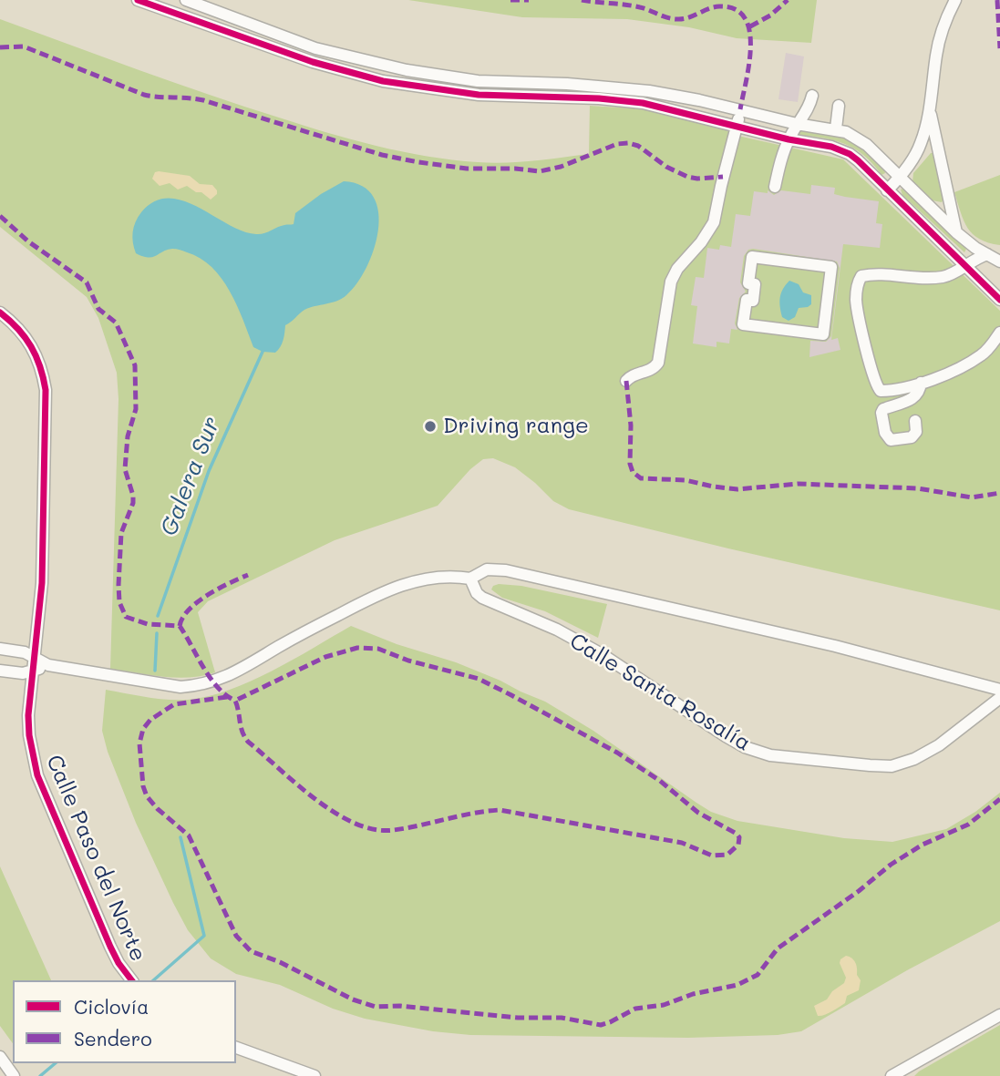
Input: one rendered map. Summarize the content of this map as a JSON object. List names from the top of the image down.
{
  "streets": {
    "street": ["Calle Santa Rosalía", "Calle Paso del Norte"]
  },
  "water": ["Galera Sur"],
  "places": ["Driving range"],
  "legend": ["Ciclovía", "Sendero"]
}
